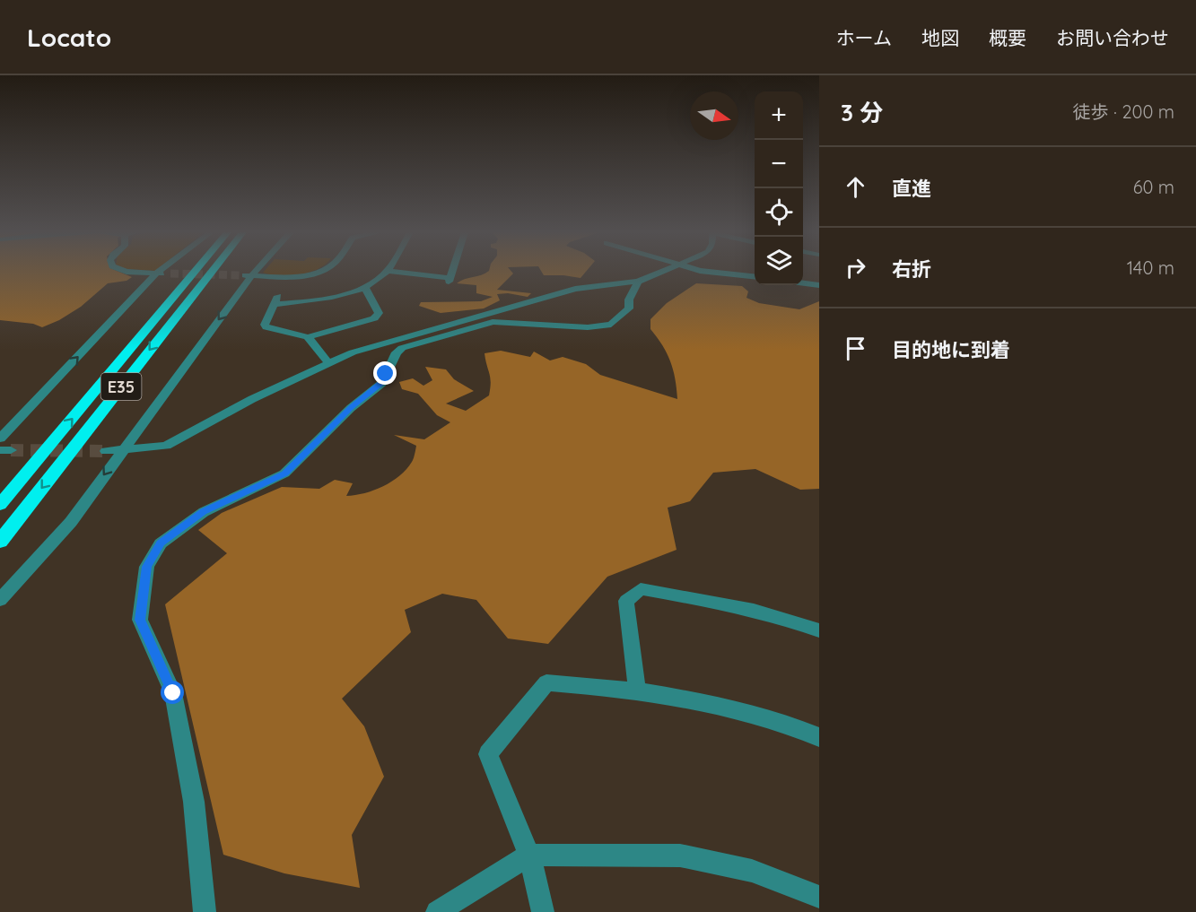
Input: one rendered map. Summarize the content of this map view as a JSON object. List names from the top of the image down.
{
  "streets": {
    "highway": ["E35"]
  },
  "north": "right",
  "page": {
    "header": "Locato",
    "nav": [
      "ホーム",
      "地図",
      "概要",
      "お問い合わせ"
    ],
    "heading": ["3 分", "徒歩 · 200 m"],
    "map_buttons": ["+", "−"],
    "list": [
      ["直進", "60 m"],
      ["右折", "140 m"],
      "目的地に到着"
    ]
  }
}
